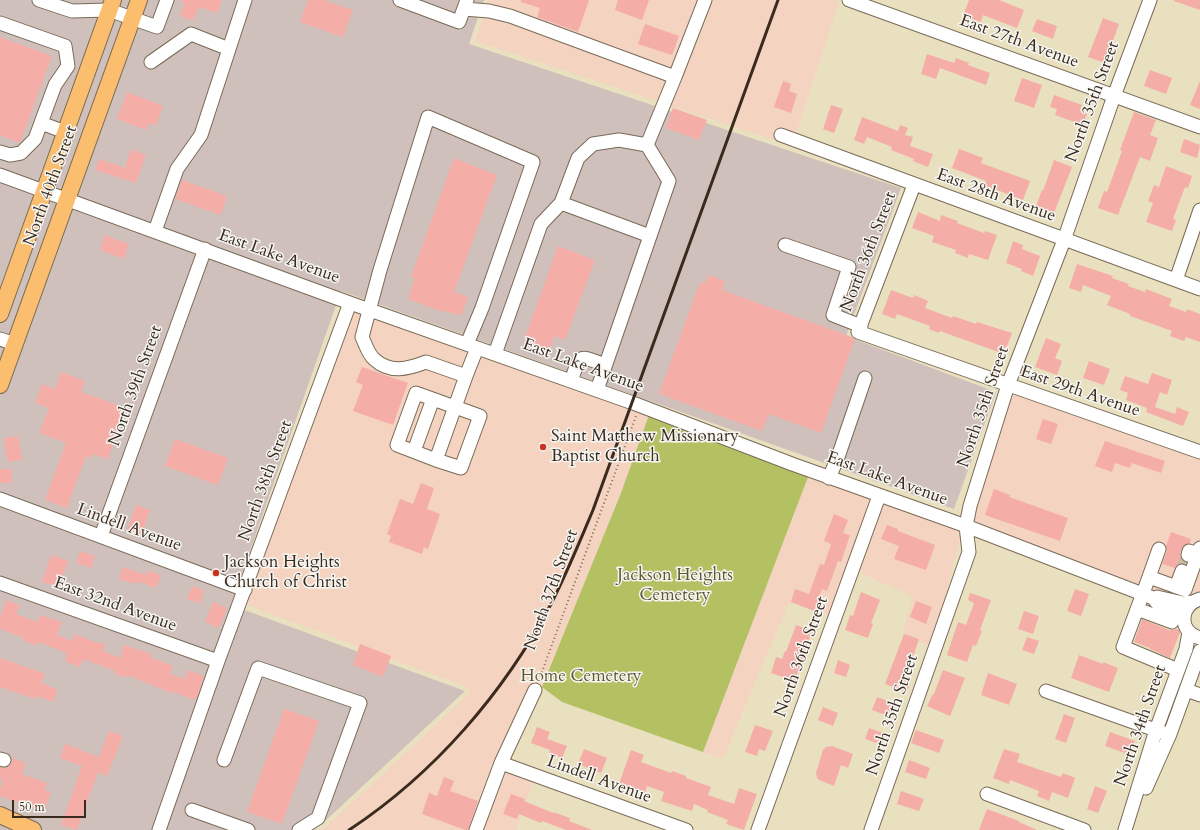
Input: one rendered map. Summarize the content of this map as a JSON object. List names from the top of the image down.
{
  "streets": {
    "main road": ["North 40th Street"],
    "street": [
      "East 27th Avenue",
      "North 35th Street",
      "East 28th Avenue",
      "North 36th Street",
      "East Lake Avenue",
      "North 39th Street",
      "East 29th Avenue",
      "North 38th Street",
      "Lindell Avenue",
      "East 32nd Avenue",
      "North 34th Street"
    ],
    "path": ["North 37th Street"]
  },
  "crossings": [
    ["East 27th Avenue", "North 35th Street"],
    ["North 35th Street", "East 28th Avenue"],
    ["North 35th Street", "East Lake Avenue"],
    ["North 35th Street", "East 29th Avenue"],
    ["North 40th Street", "East Lake Avenue"],
    ["East 28th Avenue", "North 36th Street"],
    ["North 36th Street", "East Lake Avenue"],
    ["North 36th Street", "East 29th Avenue"],
    ["East Lake Avenue", "North 39th Street"],
    ["East Lake Avenue", "North 38th Street"],
    ["East Lake Avenue", "North 37th Street"],
    ["North 39th Street", "Lindell Avenue"],
    ["North 38th Street", "Lindell Avenue"],
    ["North 38th Street", "East 32nd Avenue"]
  ],
  "parks": ["Jackson Heights Cemetery", "Home Cemetery"],
  "places": ["Saint Matthew Missionary Baptist Church", "Jackson Heights Church of Christ"],
  "scale_bar": "50 m"
}
